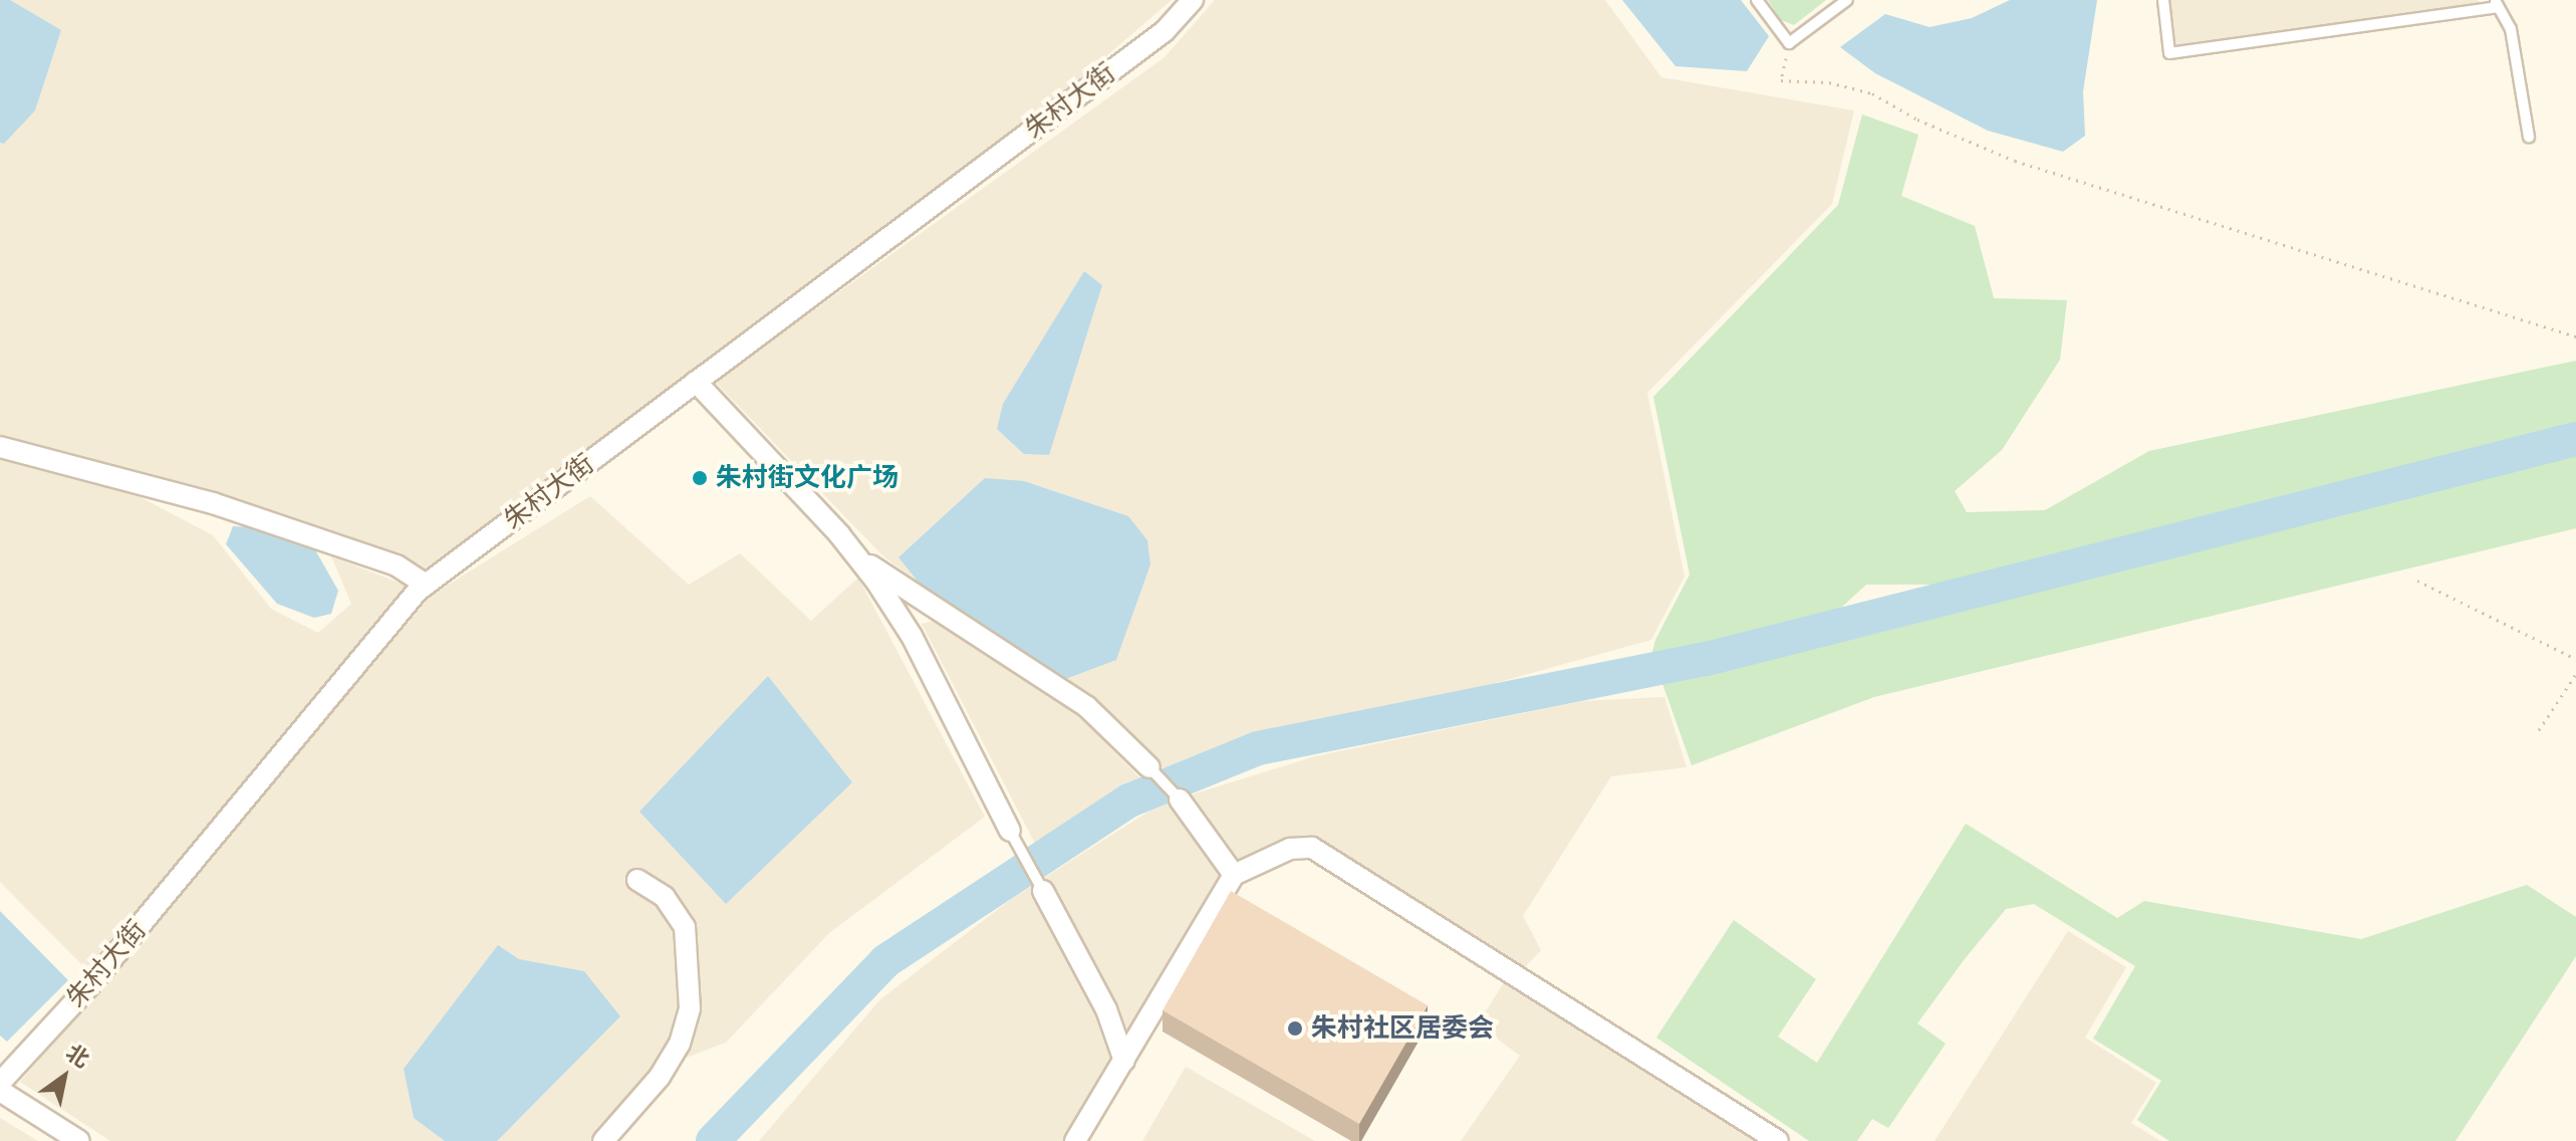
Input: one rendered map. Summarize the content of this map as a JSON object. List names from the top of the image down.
{
  "streets": {
    "street": ["朱村大街"]
  },
  "places": ["朱村街文化广场", "朱村社区居委会"],
  "north": "top right"
}
